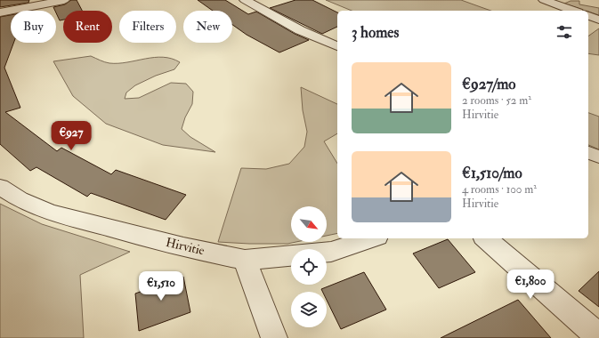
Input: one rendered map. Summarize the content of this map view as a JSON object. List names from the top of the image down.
{
  "streets": {
    "street": ["Hirvitie"]
  },
  "north": "bottom right",
  "page": {
    "chip": [
      "Buy",
      "Rent",
      "Filters",
      "New"
    ],
    "heading": "3 homes",
    "list": [
      {
        "name": "€927/mo",
        "note": "2 rooms · 52 m² · Hirvitie"
      },
      {
        "name": "€1,510/mo",
        "note": "4 rooms · 100 m² · Hirvitie"
      }
    ],
    "price": ["€927", "€1,800", "€1,510"]
  }
}
